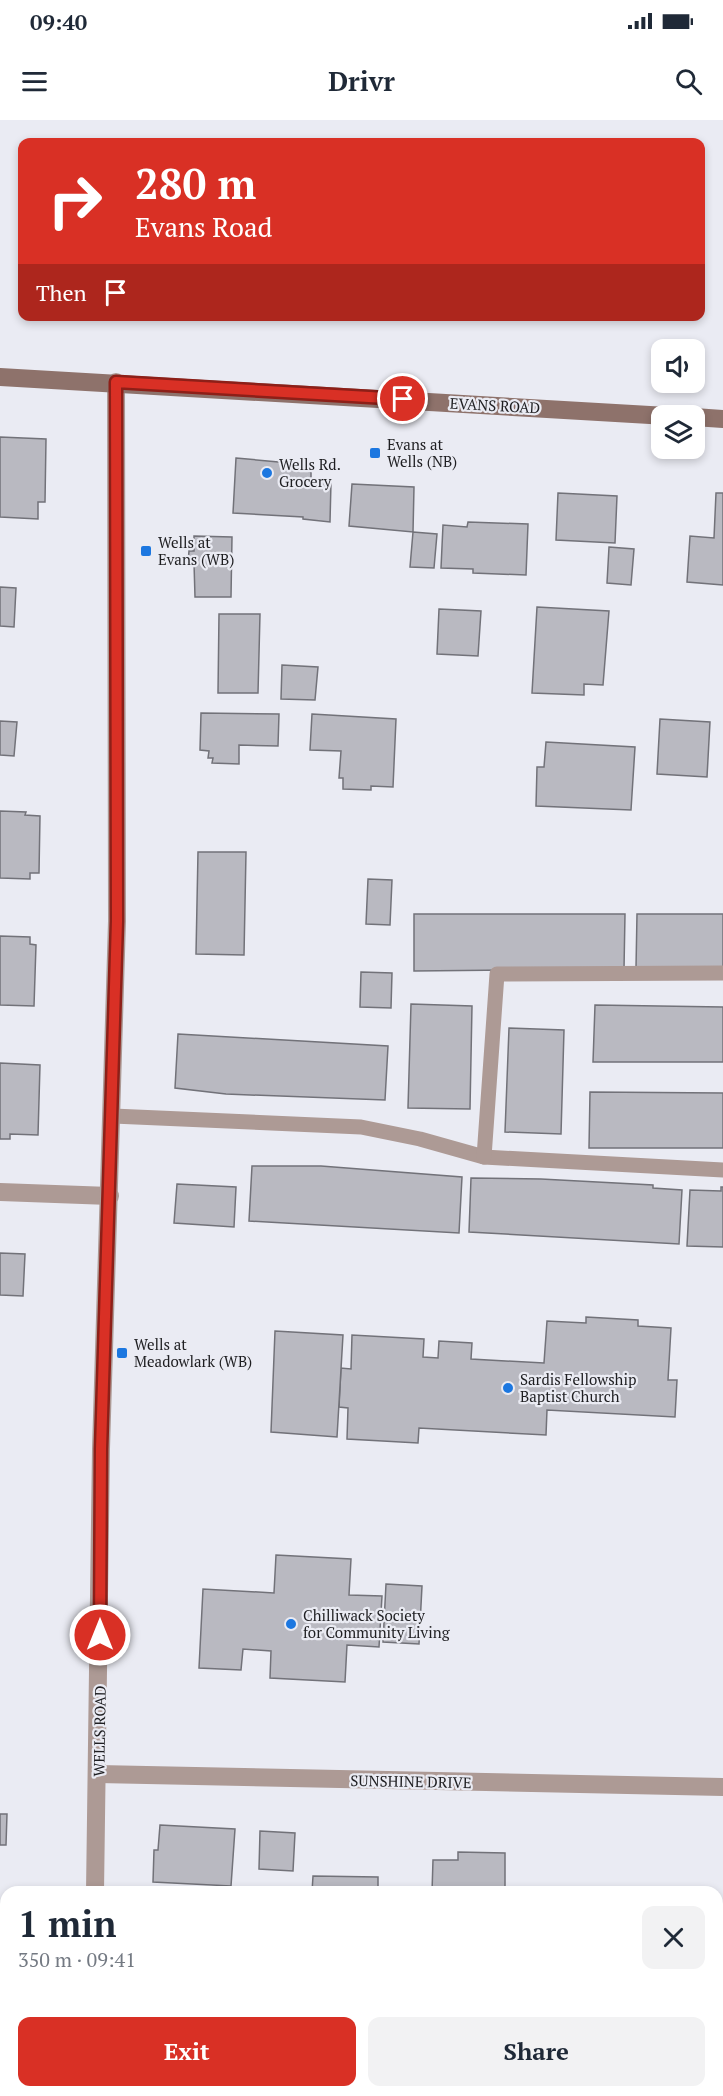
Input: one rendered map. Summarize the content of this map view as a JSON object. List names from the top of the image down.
{
  "streets": {
    "street": ["EVANS ROAD", "WELLS ROAD", "SUNSHINE DRIVE"]
  },
  "crossings": [
    ["EVANS ROAD", "WELLS ROAD"],
    ["WELLS ROAD", "SUNSHINE DRIVE"]
  ],
  "places": {
    "transit": ["Evans at Wells (NB)", "Wells at Evans (WB)", "Wells at Meadowlark (WB)"],
    "other": ["Wells Rd. Grocery", "Sardis Fellowship Baptist Church", "Chilliwack Society for Community Living"]
  },
  "page": {
    "status": "09:40",
    "header": "Drivr",
    "turn": ["280 m", "Evans Road"],
    "then": "Then",
    "heading": ["1 min", "350 m · 09:41"],
    "buttons": ["Exit", "Share"]
  }
}
